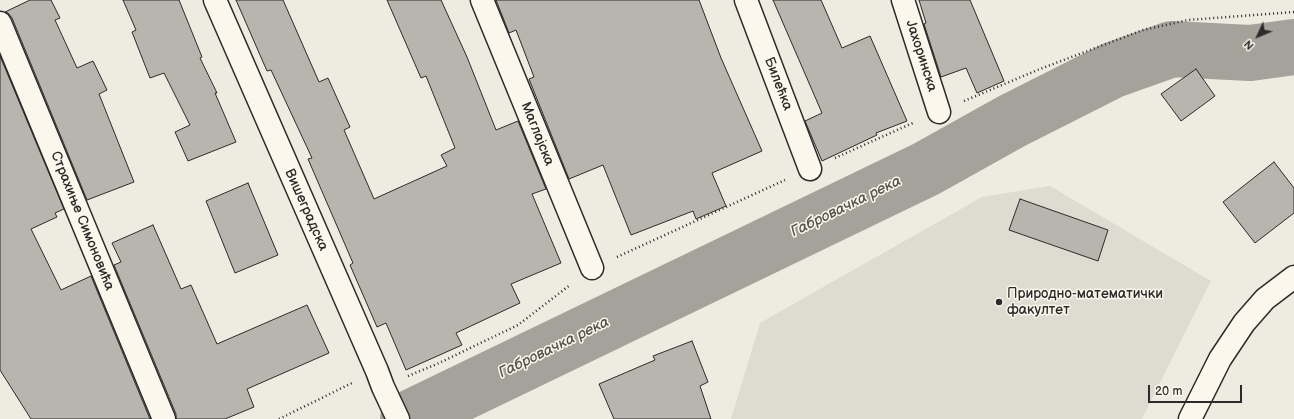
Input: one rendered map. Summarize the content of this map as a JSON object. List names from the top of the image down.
{
  "streets": {
    "street": [
      "Јахоринска",
      "Билећка",
      "Маглајска",
      "Вишеградска",
      "Страхиње Симоновића"
    ]
  },
  "water": ["Габровачка река"],
  "places": ["Природно-математички факултет"],
  "scale_bar": "20 m",
  "north": "bottom left"
}
